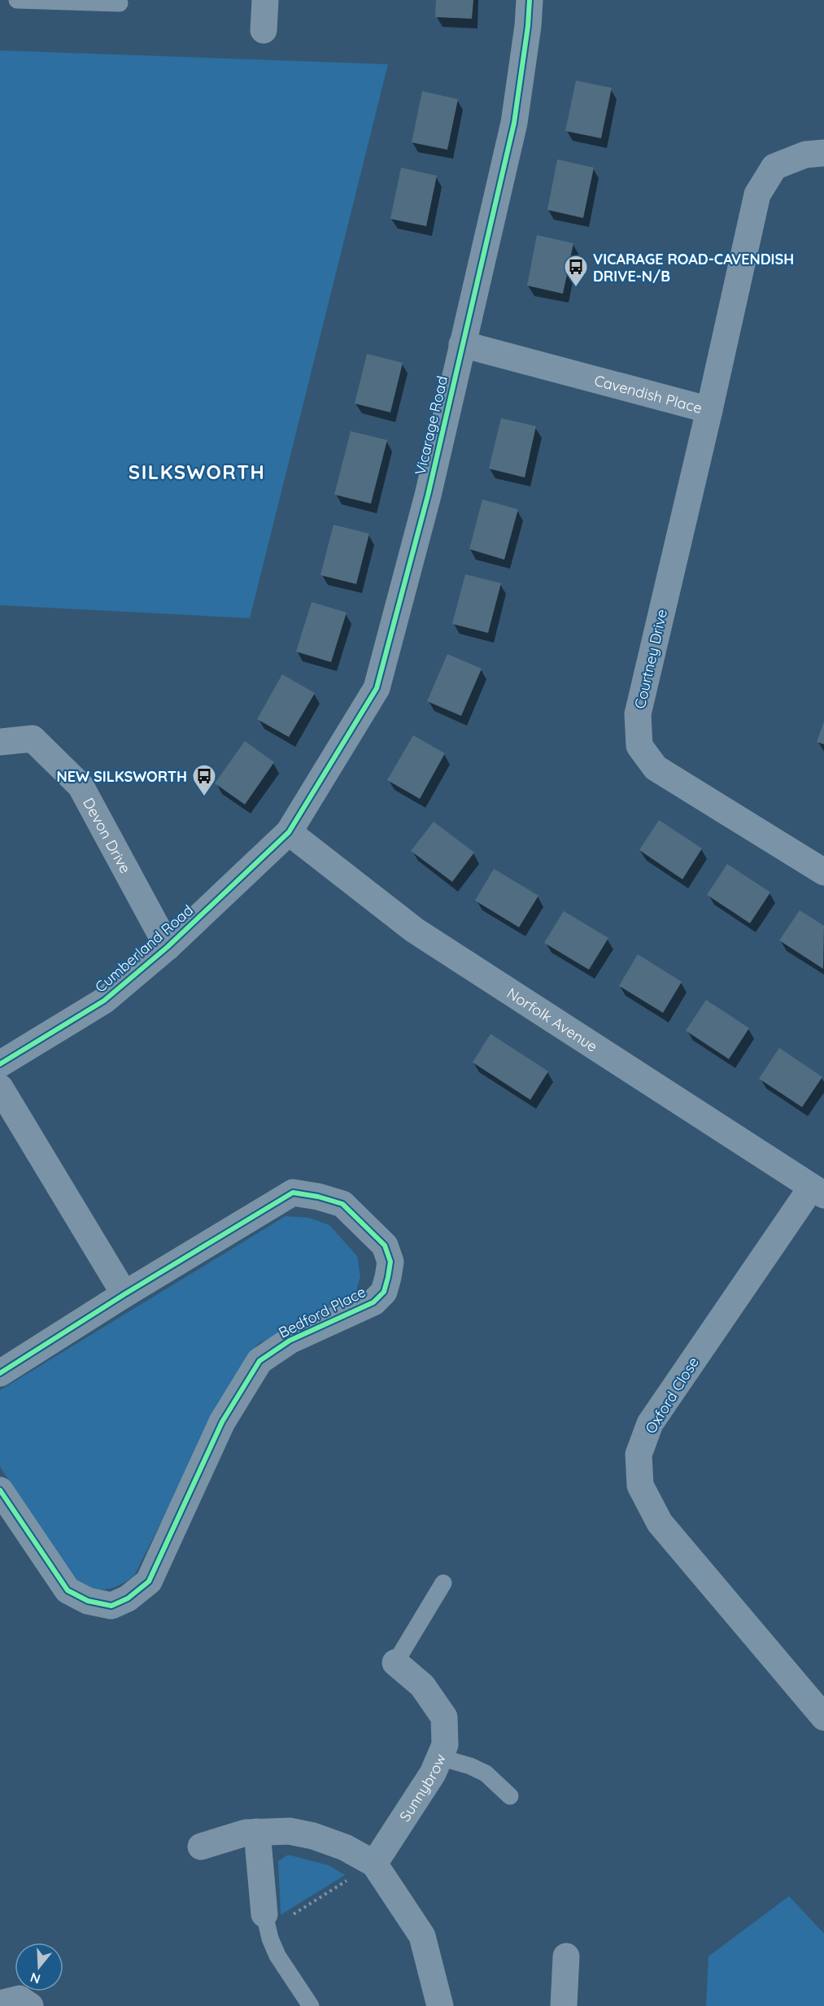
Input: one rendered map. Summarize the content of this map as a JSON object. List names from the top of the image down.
{
  "streets": {
    "street": [
      "Cavendish Place",
      "Vicarage Road",
      "Courtney Drive",
      "Devon Drive",
      "Cumberland Road",
      "Norfolk Avenue",
      "Bedford Place",
      "Oxford Close",
      "Sunnybrow"
    ]
  },
  "crossings": [
    ["Cavendish Place", "Vicarage Road"],
    ["Cavendish Place", "Courtney Drive"],
    ["Vicarage Road", "Cumberland Road"],
    ["Vicarage Road", "Norfolk Avenue"],
    ["Devon Drive", "Cumberland Road"],
    ["Cumberland Road", "Norfolk Avenue"],
    ["Norfolk Avenue", "Oxford Close"]
  ],
  "districts": ["SILKSWORTH"],
  "places": {
    "bus stop": ["VICARAGE ROAD-CAVENDISH DRIVE-N/B", "NEW SILKSWORTH"]
  },
  "north": "bottom"
}
